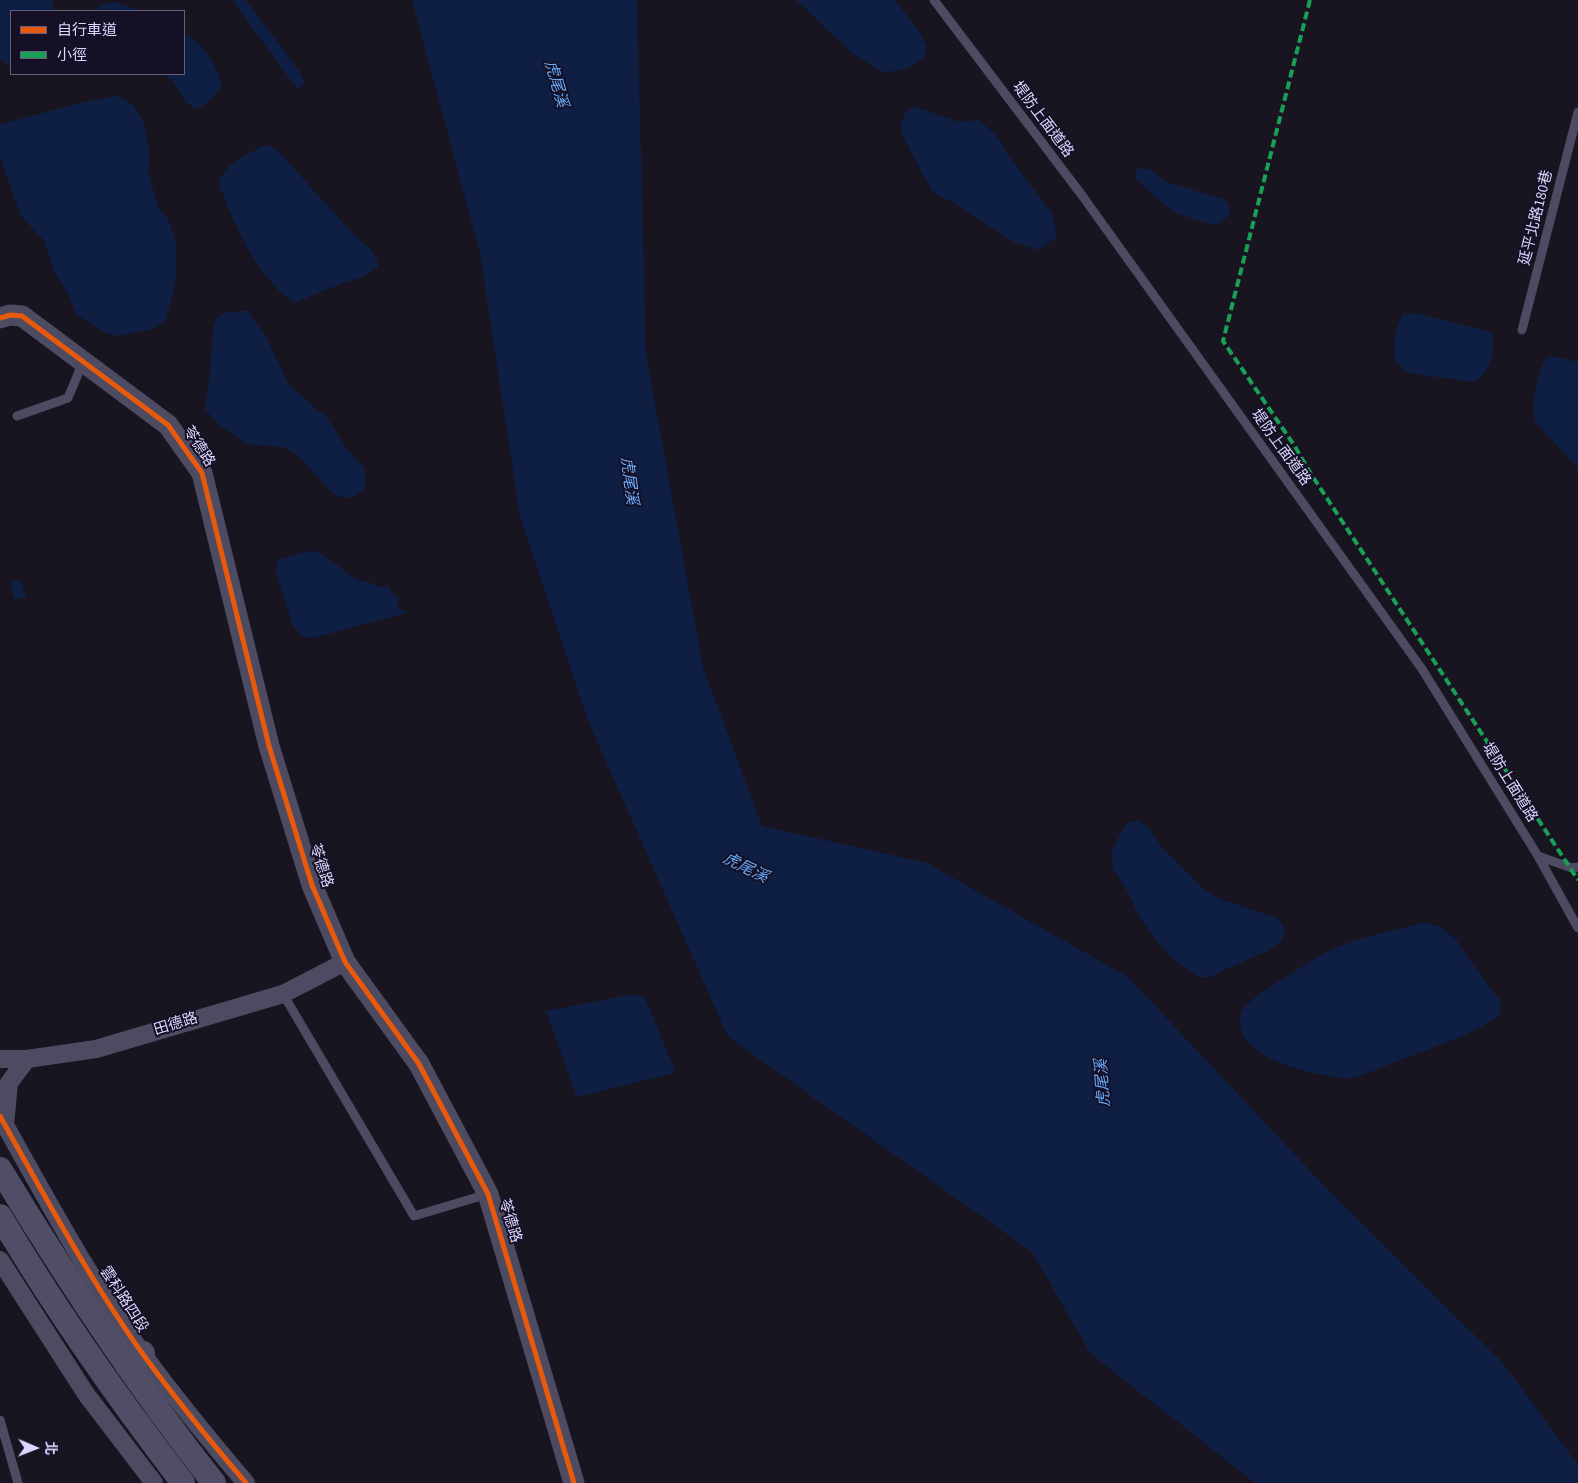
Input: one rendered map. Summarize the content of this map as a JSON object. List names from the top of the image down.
{
  "streets": {
    "main road": ["雲科路四段"],
    "street": ["苓德路", "田德路"],
    "lane": ["堤防上面道路", "延平北路180巷"]
  },
  "crossings": [
    ["苓德路", "田德路"]
  ],
  "water": ["虎尾溪"],
  "legend": ["自行車道", "小徑"],
  "north": "right"
}
